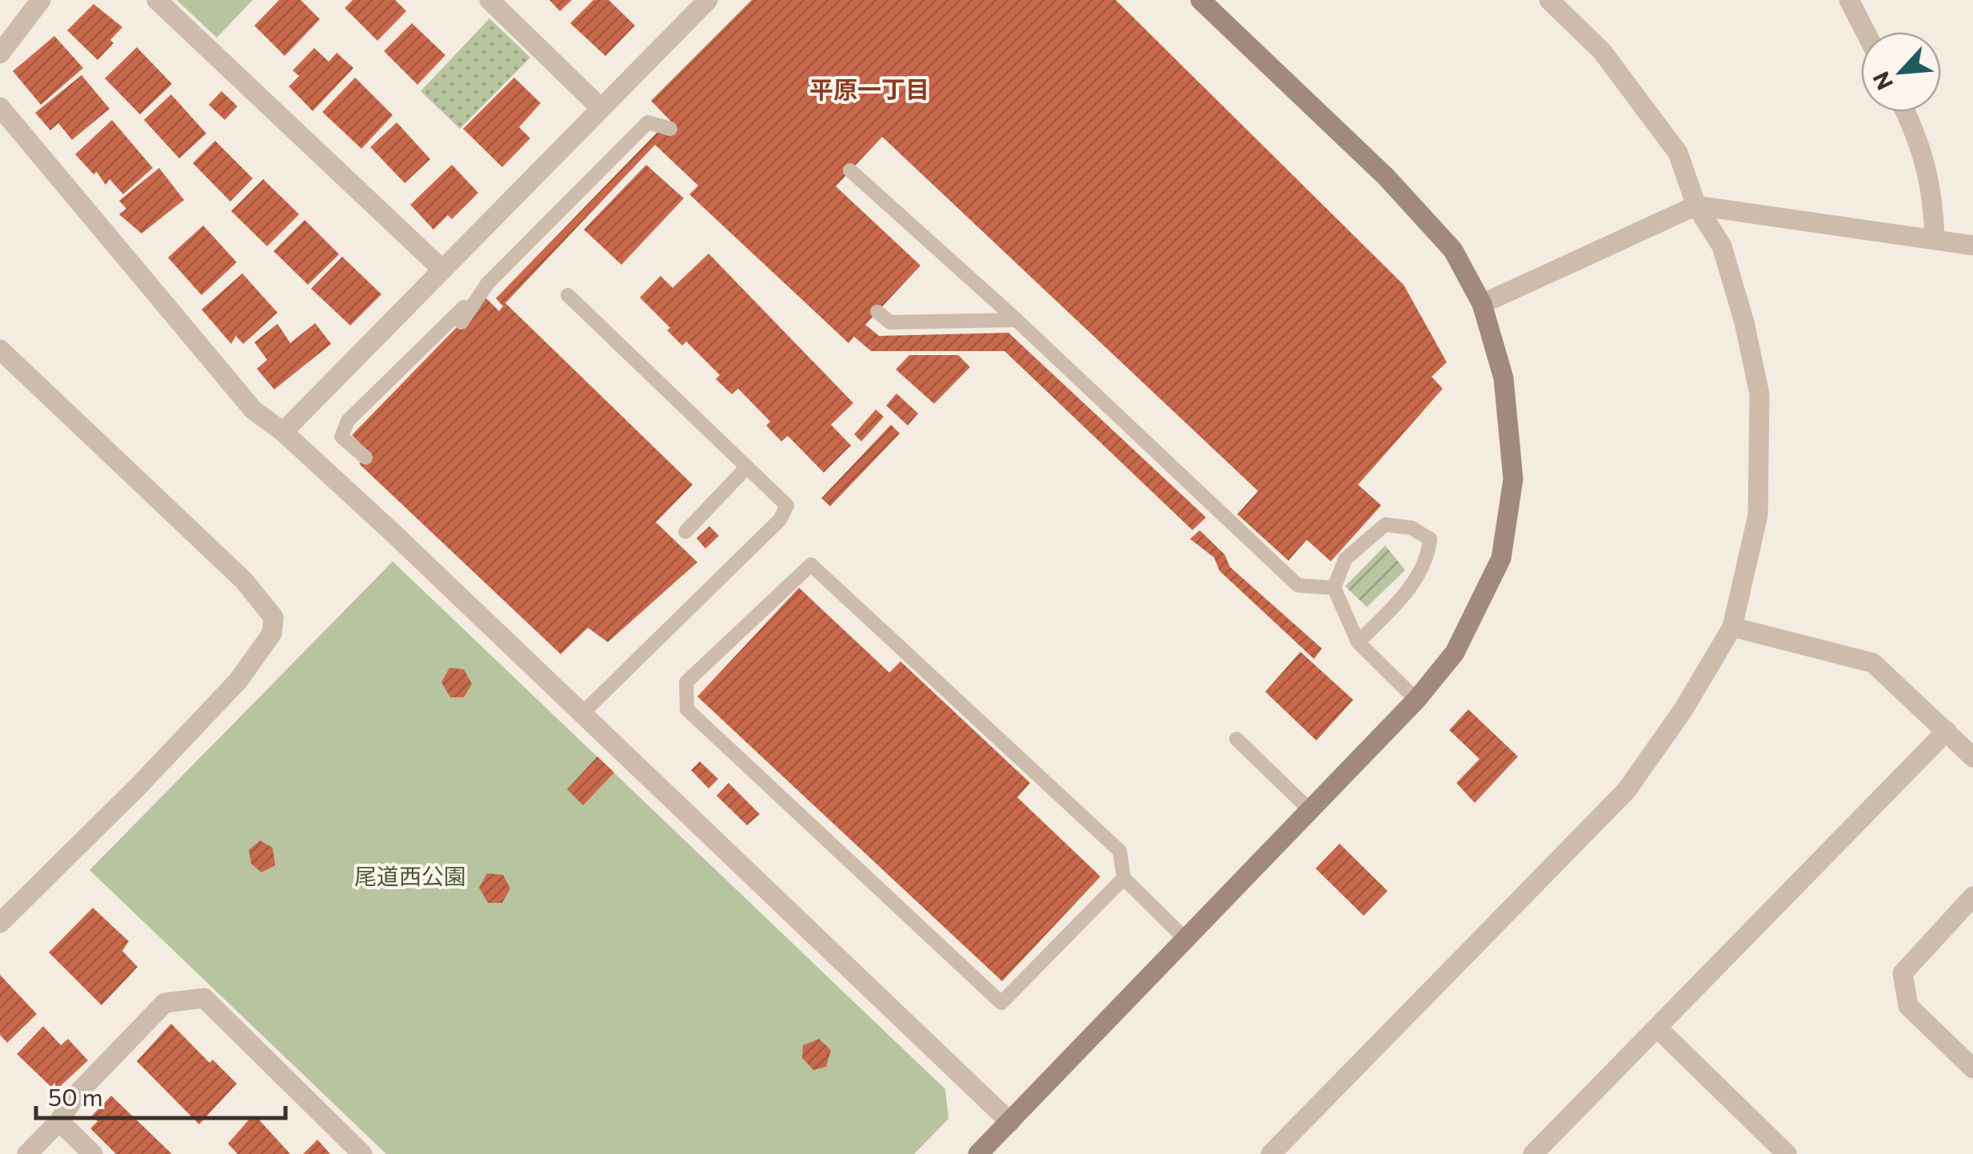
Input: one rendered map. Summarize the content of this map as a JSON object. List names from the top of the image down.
{
  "districts": ["平原一丁目"],
  "parks": ["尾道西公園"],
  "scale_bar": "50 m",
  "north": "bottom left"
}
